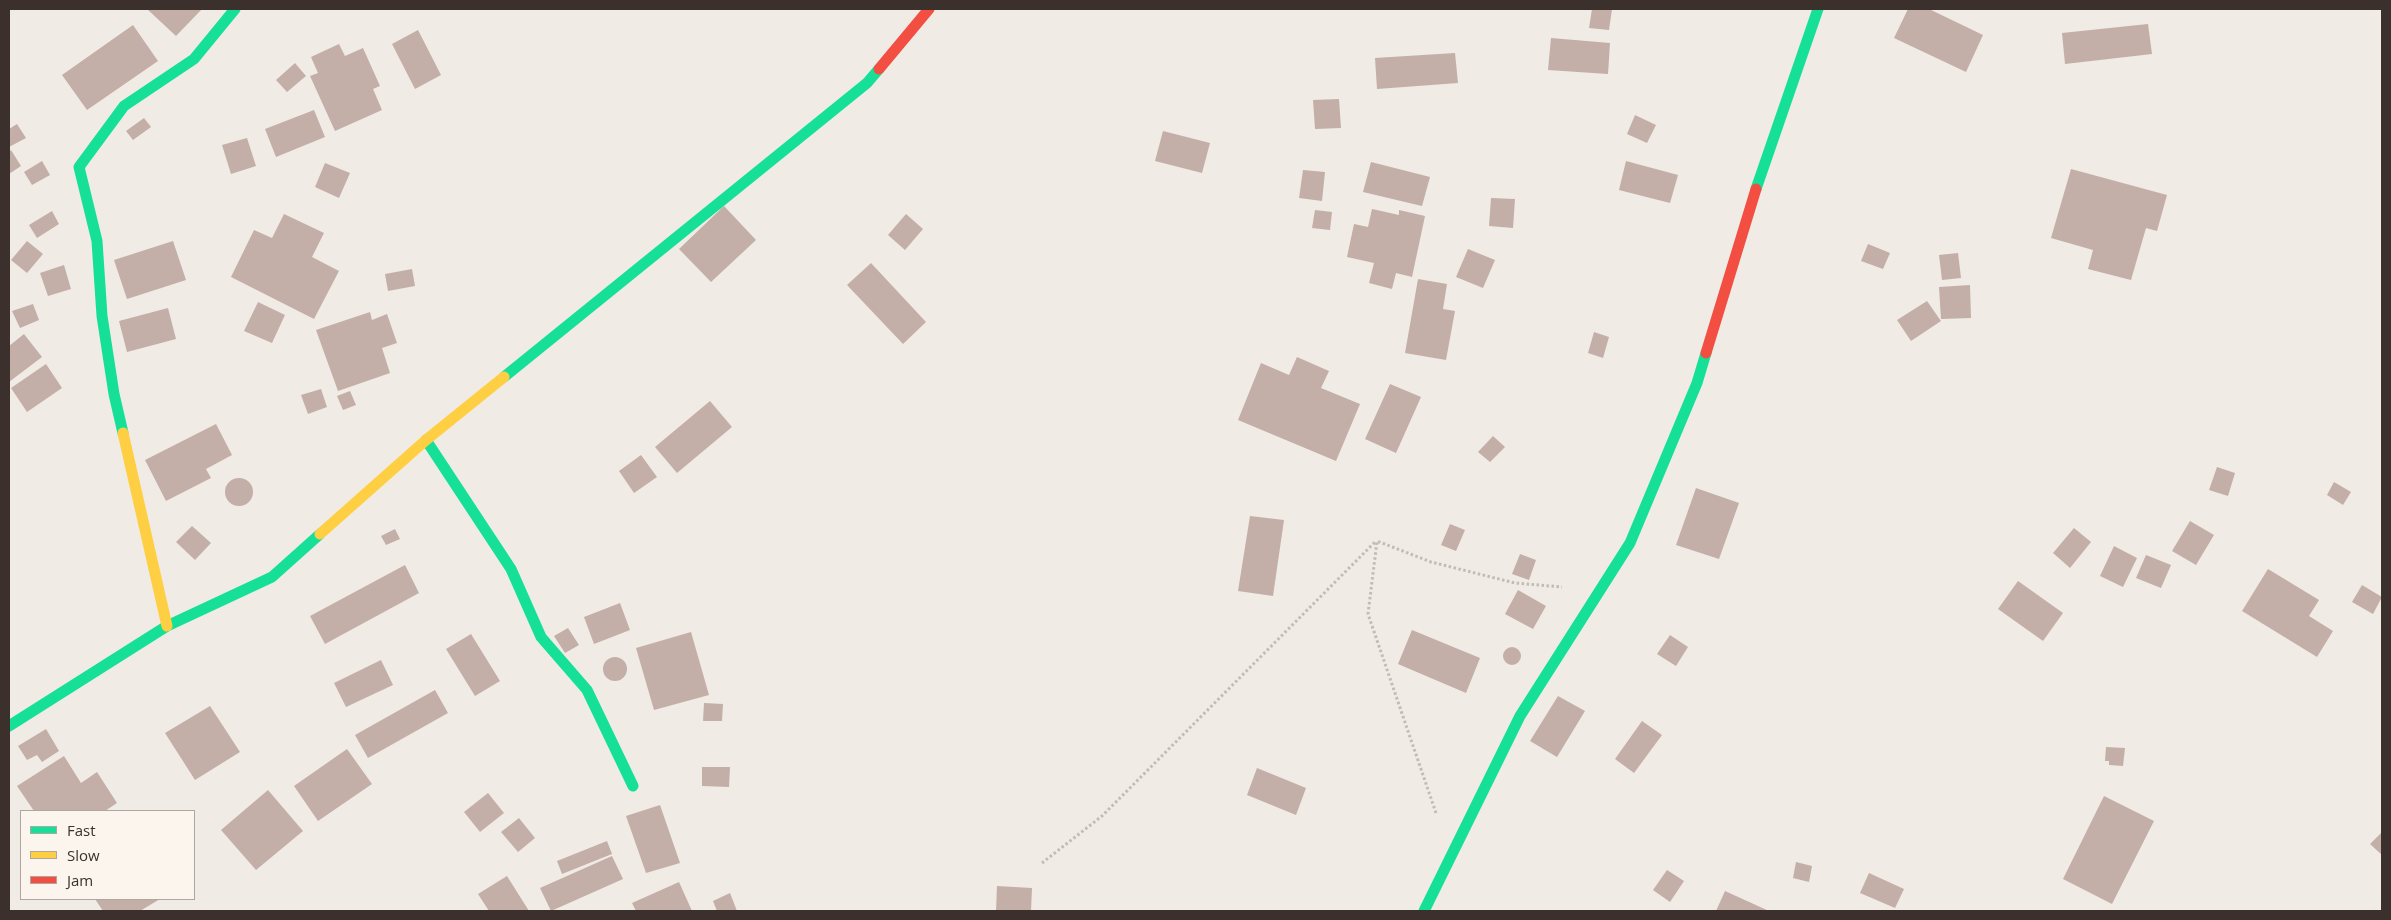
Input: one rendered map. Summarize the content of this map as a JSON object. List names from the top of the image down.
{
  "legend": ["Fast", "Slow", "Jam"]
}
